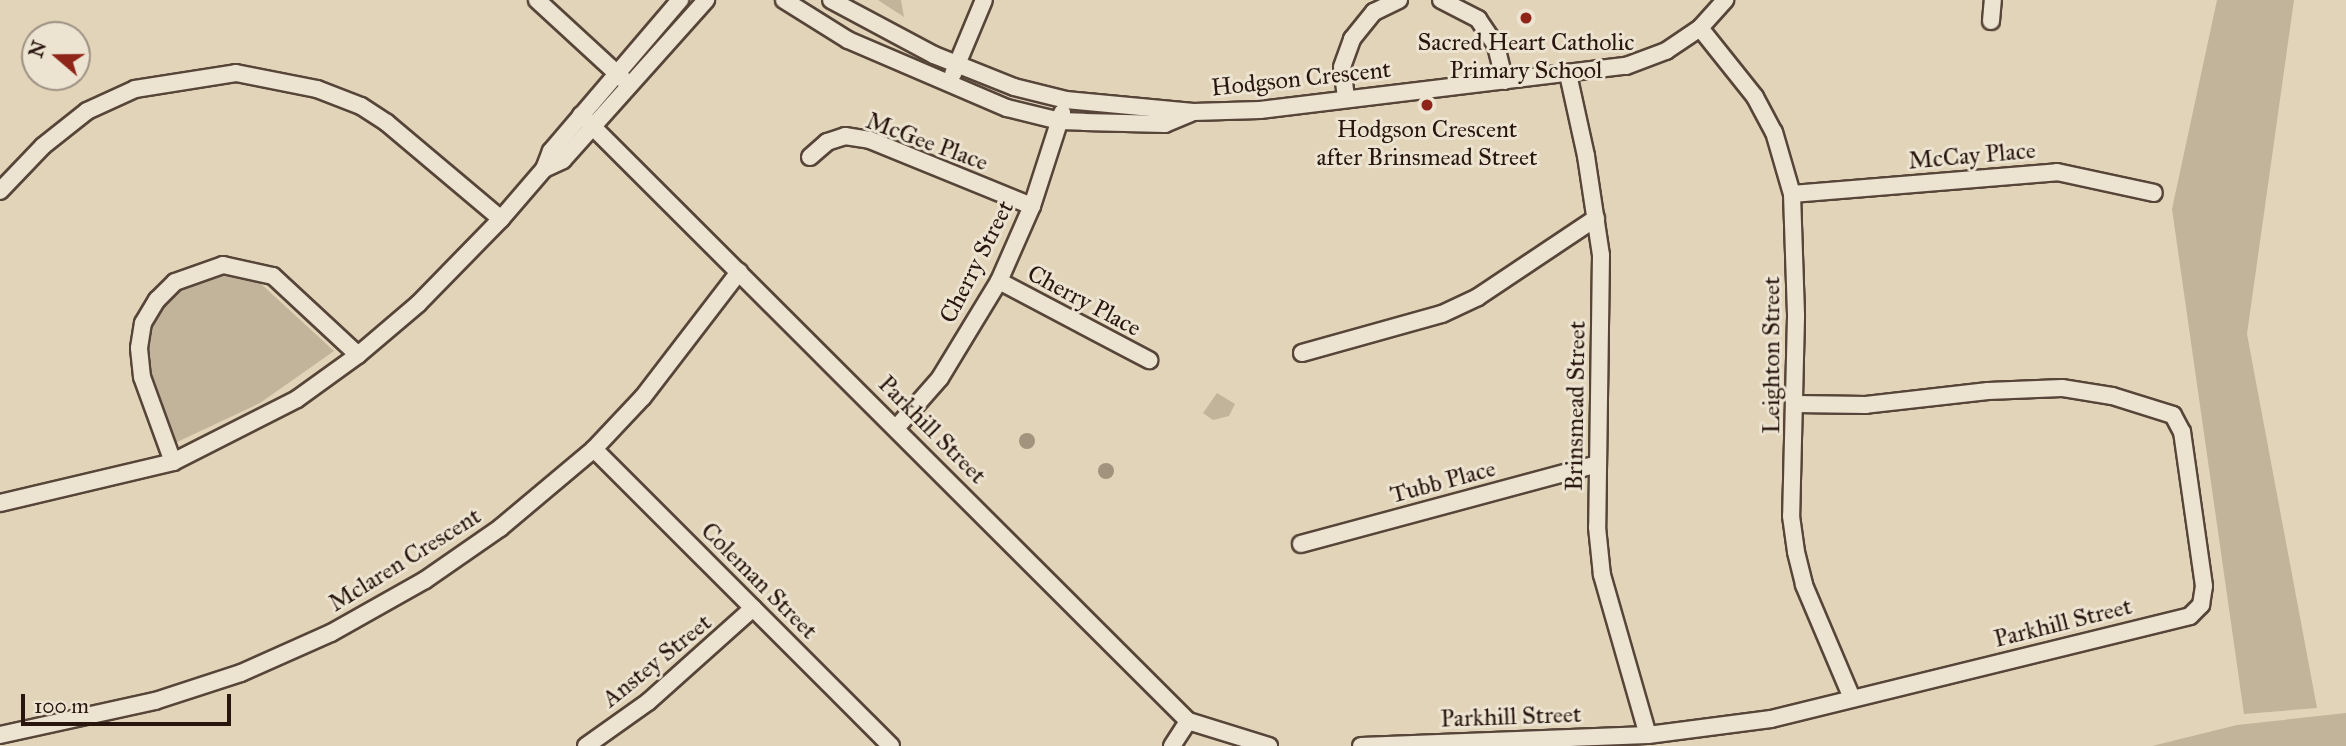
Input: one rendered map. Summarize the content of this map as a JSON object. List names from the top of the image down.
{
  "streets": {
    "street": [
      "Hodgson Crescent",
      "McGee Place",
      "McCay Place",
      "Cherry Street",
      "Cherry Place",
      "Leighton Street",
      "Brinsmead Street",
      "Parkhill Street",
      "Tubb Place",
      "Mclaren Crescent",
      "Coleman Street",
      "Anstey Street"
    ]
  },
  "crossings": [
    ["Hodgson Crescent", "Cherry Street"],
    ["Hodgson Crescent", "Leighton Street"],
    ["Hodgson Crescent", "Brinsmead Street"],
    ["McGee Place", "Cherry Street"],
    ["McCay Place", "Leighton Street"],
    ["Cherry Street", "Cherry Place"],
    ["Cherry Street", "Parkhill Street"],
    ["Leighton Street", "Parkhill Street"],
    ["Brinsmead Street", "Parkhill Street"],
    ["Brinsmead Street", "Tubb Place"],
    ["Parkhill Street", "Mclaren Crescent"],
    ["Mclaren Crescent", "Coleman Street"],
    ["Coleman Street", "Anstey Street"]
  ],
  "places": ["Sacred Heart Catholic Primary School", "Hodgson Crescent after Brinsmead Street"],
  "scale_bar": "100 m",
  "north": "left"
}
